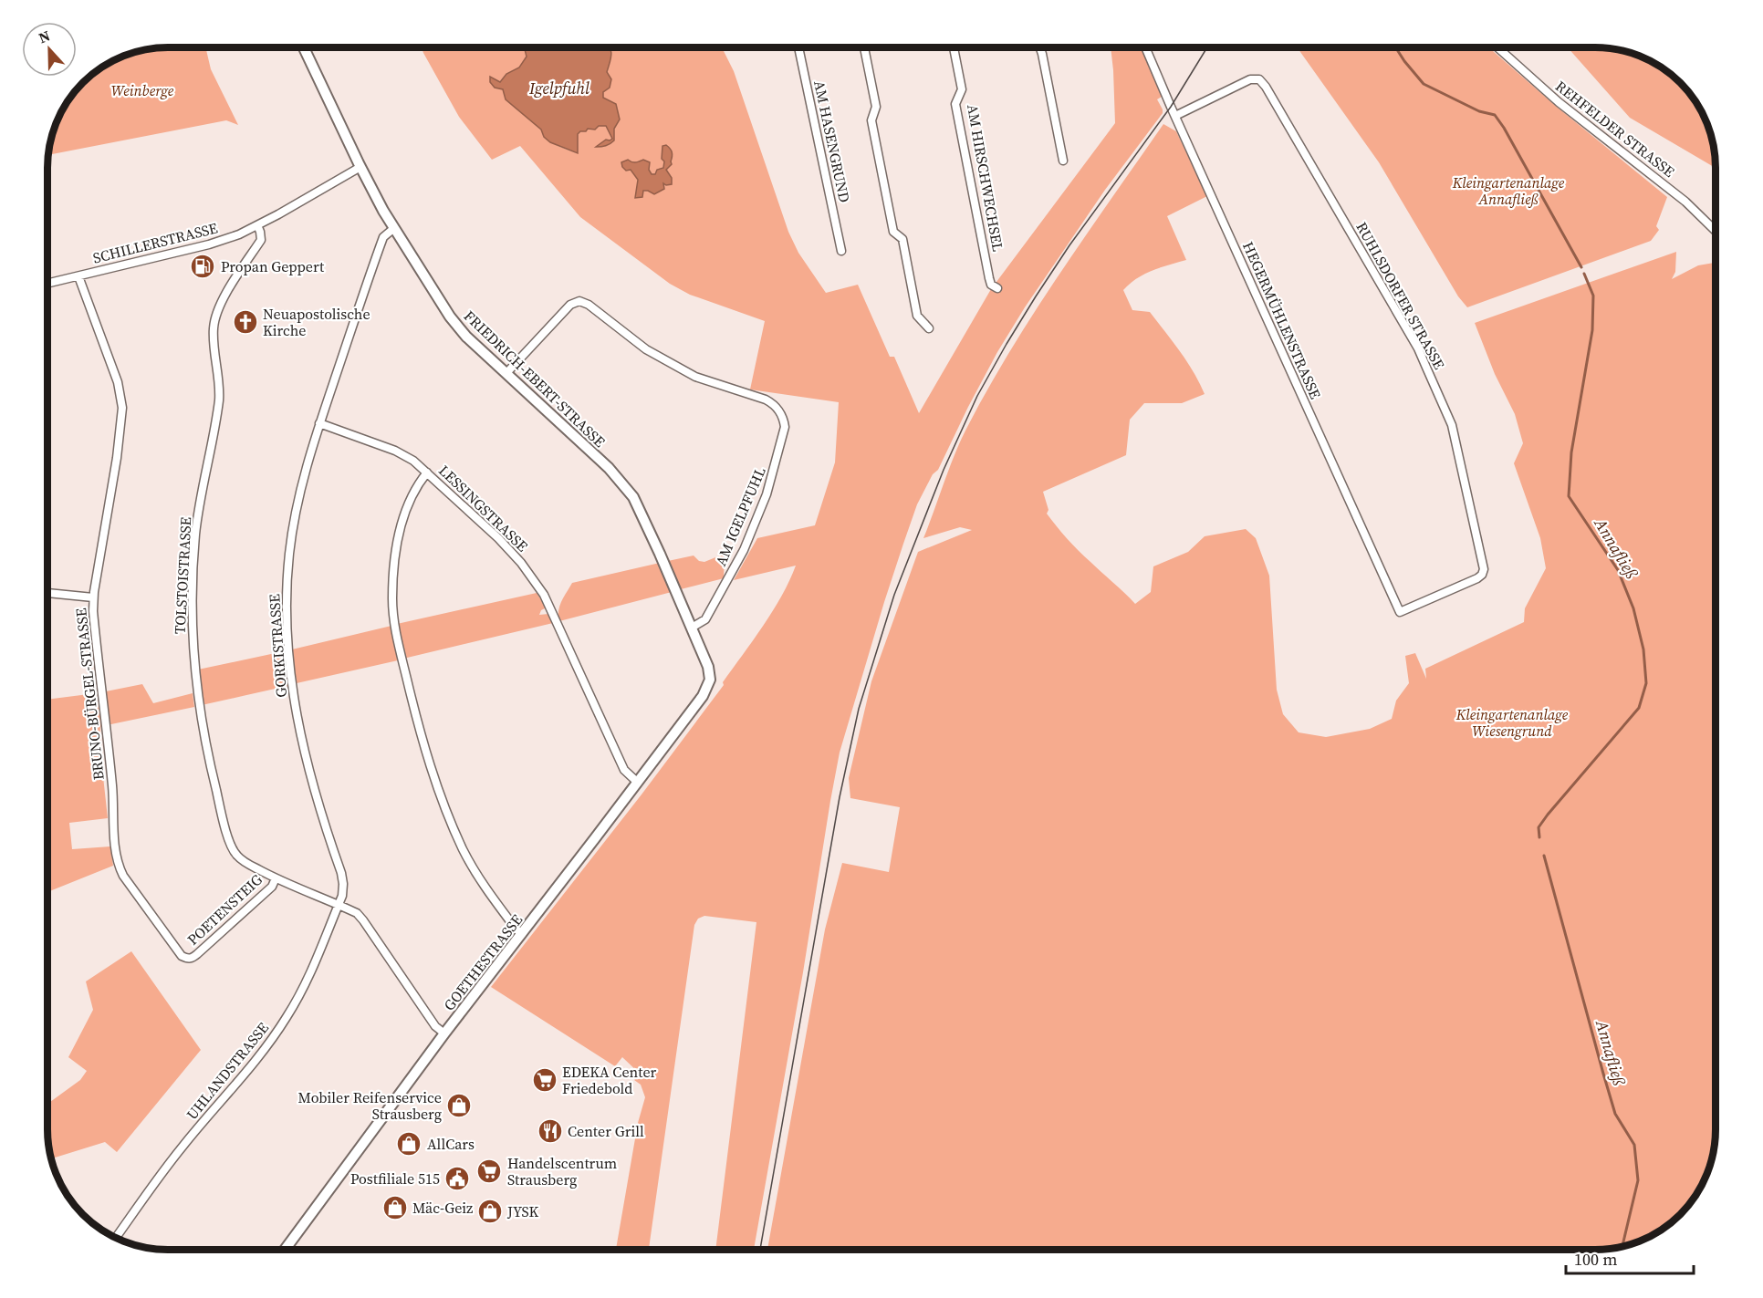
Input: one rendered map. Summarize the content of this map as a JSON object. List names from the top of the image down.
{
  "streets": {
    "street": [
      "REHFELDER STRASSE",
      "AM HASENGRUND",
      "AM HIRSCHWECHSEL",
      "SCHILLERSTRASSE",
      "RUHLSDORFER STRASSE",
      "HEGERMÜHLENSTRASSE",
      "FRIEDRICH-EBERT-STRASSE",
      "LESSINGSTRASSE",
      "AM IGELPFUHL",
      "TOLSTOISTRASSE",
      "GORKISTRASSE",
      "BRUNO-BÜRGEL-STRASSE",
      "POETENSTEIG",
      "GOETHESTRASSE",
      "UHLANDSTRASSE"
    ]
  },
  "crossings": [
    ["SCHILLERSTRASSE", "FRIEDRICH-EBERT-STRASSE"],
    ["SCHILLERSTRASSE", "TOLSTOISTRASSE"],
    ["SCHILLERSTRASSE", "BRUNO-BÜRGEL-STRASSE"],
    ["RUHLSDORFER STRASSE", "HEGERMÜHLENSTRASSE"],
    ["FRIEDRICH-EBERT-STRASSE", "AM IGELPFUHL"],
    ["FRIEDRICH-EBERT-STRASSE", "GORKISTRASSE"],
    ["FRIEDRICH-EBERT-STRASSE", "GOETHESTRASSE"],
    ["LESSINGSTRASSE", "GORKISTRASSE"],
    ["LESSINGSTRASSE", "GOETHESTRASSE"],
    ["TOLSTOISTRASSE", "GORKISTRASSE"],
    ["TOLSTOISTRASSE", "POETENSTEIG"],
    ["TOLSTOISTRASSE", "UHLANDSTRASSE"],
    ["GORKISTRASSE", "UHLANDSTRASSE"],
    ["BRUNO-BÜRGEL-STRASSE", "POETENSTEIG"]
  ],
  "water": ["Igelpfuhl", "Annafließ"],
  "parks": ["Weinberge", "Kleingartenanlage Annafließ", "Kleingartenanlage Wiesengrund"],
  "places": {
    "fuel station": ["Propan Geppert"],
    "church": ["Neuapostolische Kirche"],
    "supermarket": ["EDEKA Center Friedebold", "Handelscentrum Strausberg"],
    "shop": [
      "Mobiler Reifenservice Strausberg",
      "AllCars",
      "Mäc-Geiz",
      "JYSK"
    ],
    "restaurant": ["Center Grill"],
    "public building": ["Postfiliale 515"]
  },
  "scale_bar": "100 m",
  "north": "top"
}
